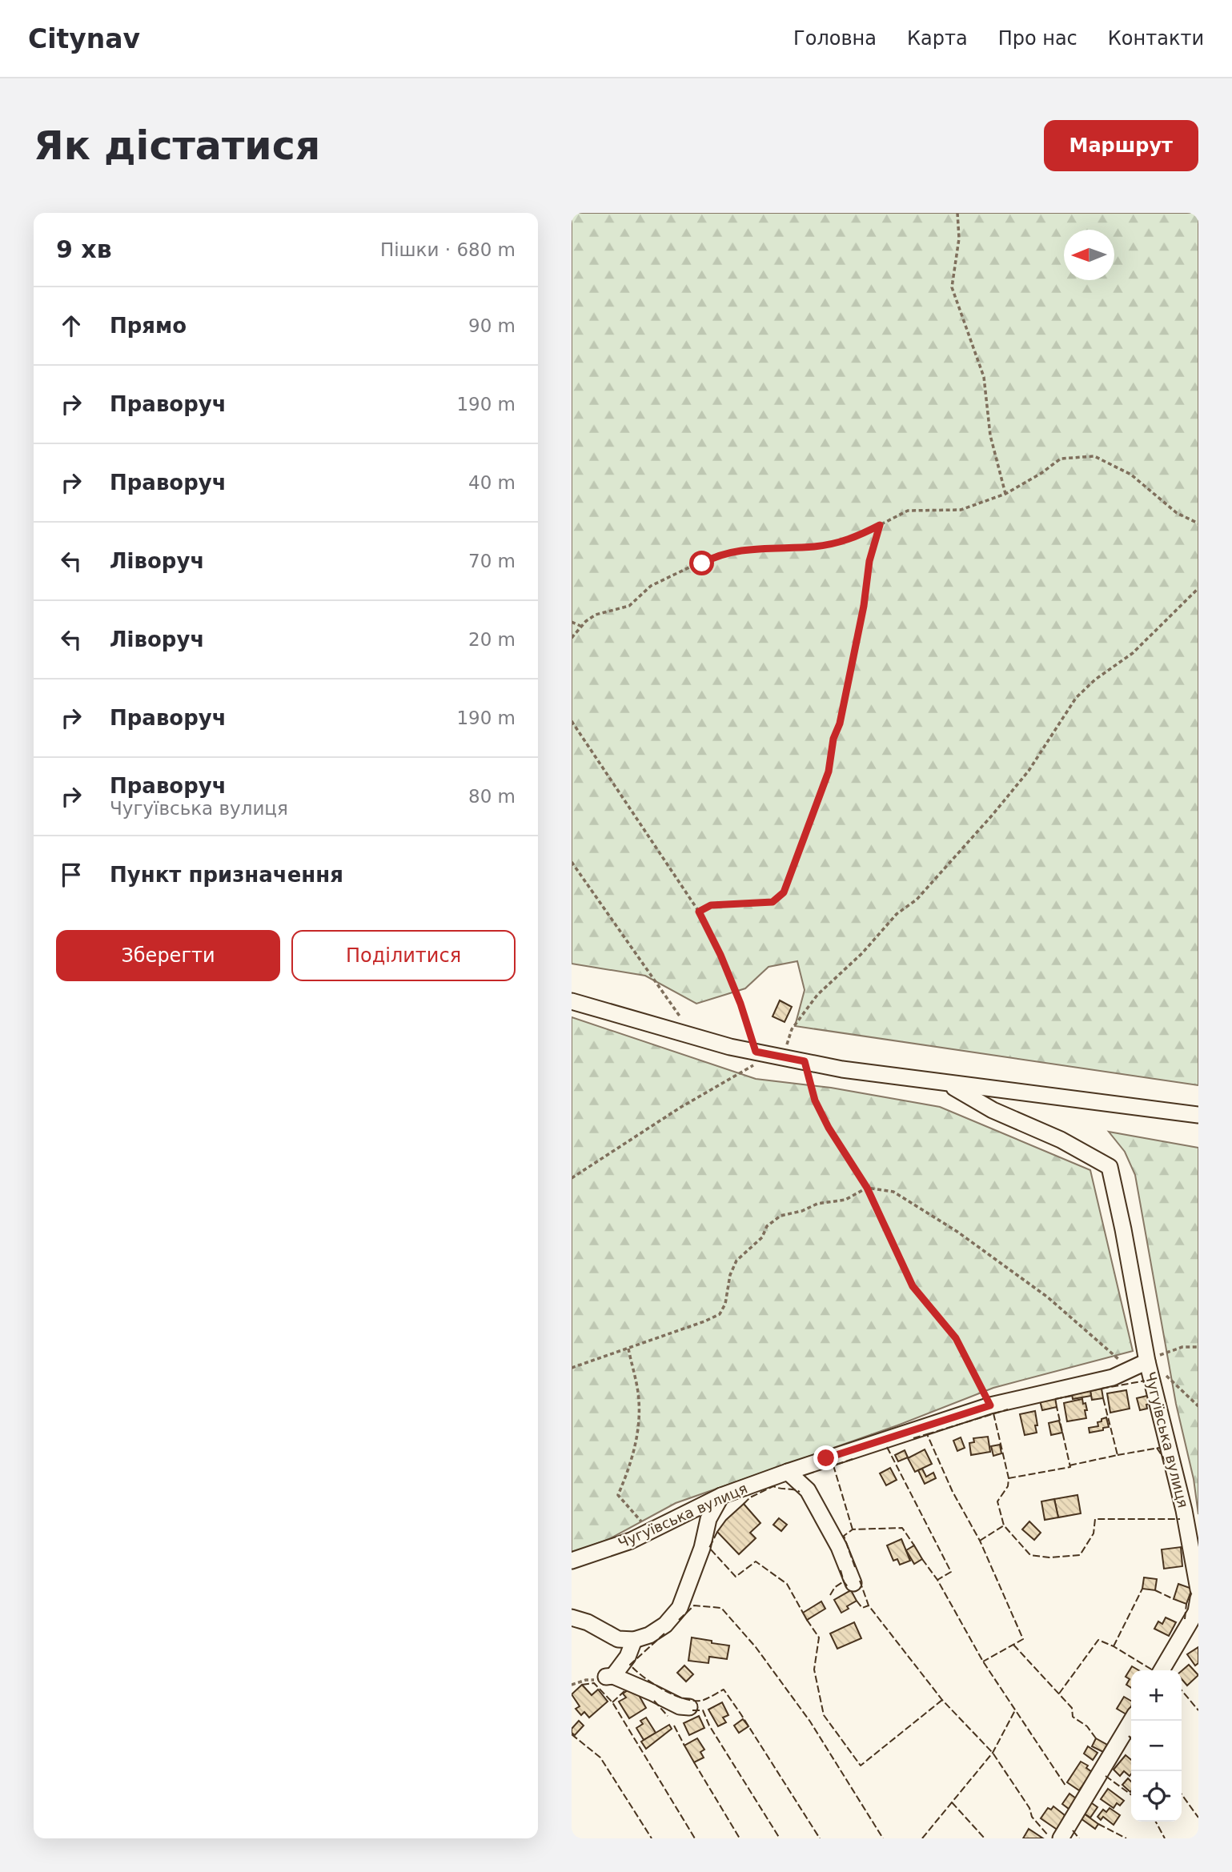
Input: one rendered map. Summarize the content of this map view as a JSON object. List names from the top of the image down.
{
  "streets": {
    "street": ["Чугуївська вулиця"]
  },
  "north": "left",
  "page": {
    "header": "Citynav",
    "nav": [
      "Головна",
      "Карта",
      "Про нас",
      "Контакти"
    ],
    "buttons": [
      "Маршрут",
      ["Зберегти", "Поділитися"]
    ],
    "title": "Як дістатися",
    "heading": ["9 хв", "Пішки · 680 m"],
    "list": [
      ["Прямо", "90 m"],
      ["Праворуч", "190 m"],
      ["Праворуч", "40 m"],
      ["Ліворуч", "70 m"],
      ["Ліворуч", "20 m"],
      ["Праворуч", "190 m"],
      ["Праворуч", "Чугуївська вулиця", "80 m"],
      "Пункт призначення"
    ],
    "map_buttons": ["+", "−"]
  }
}
